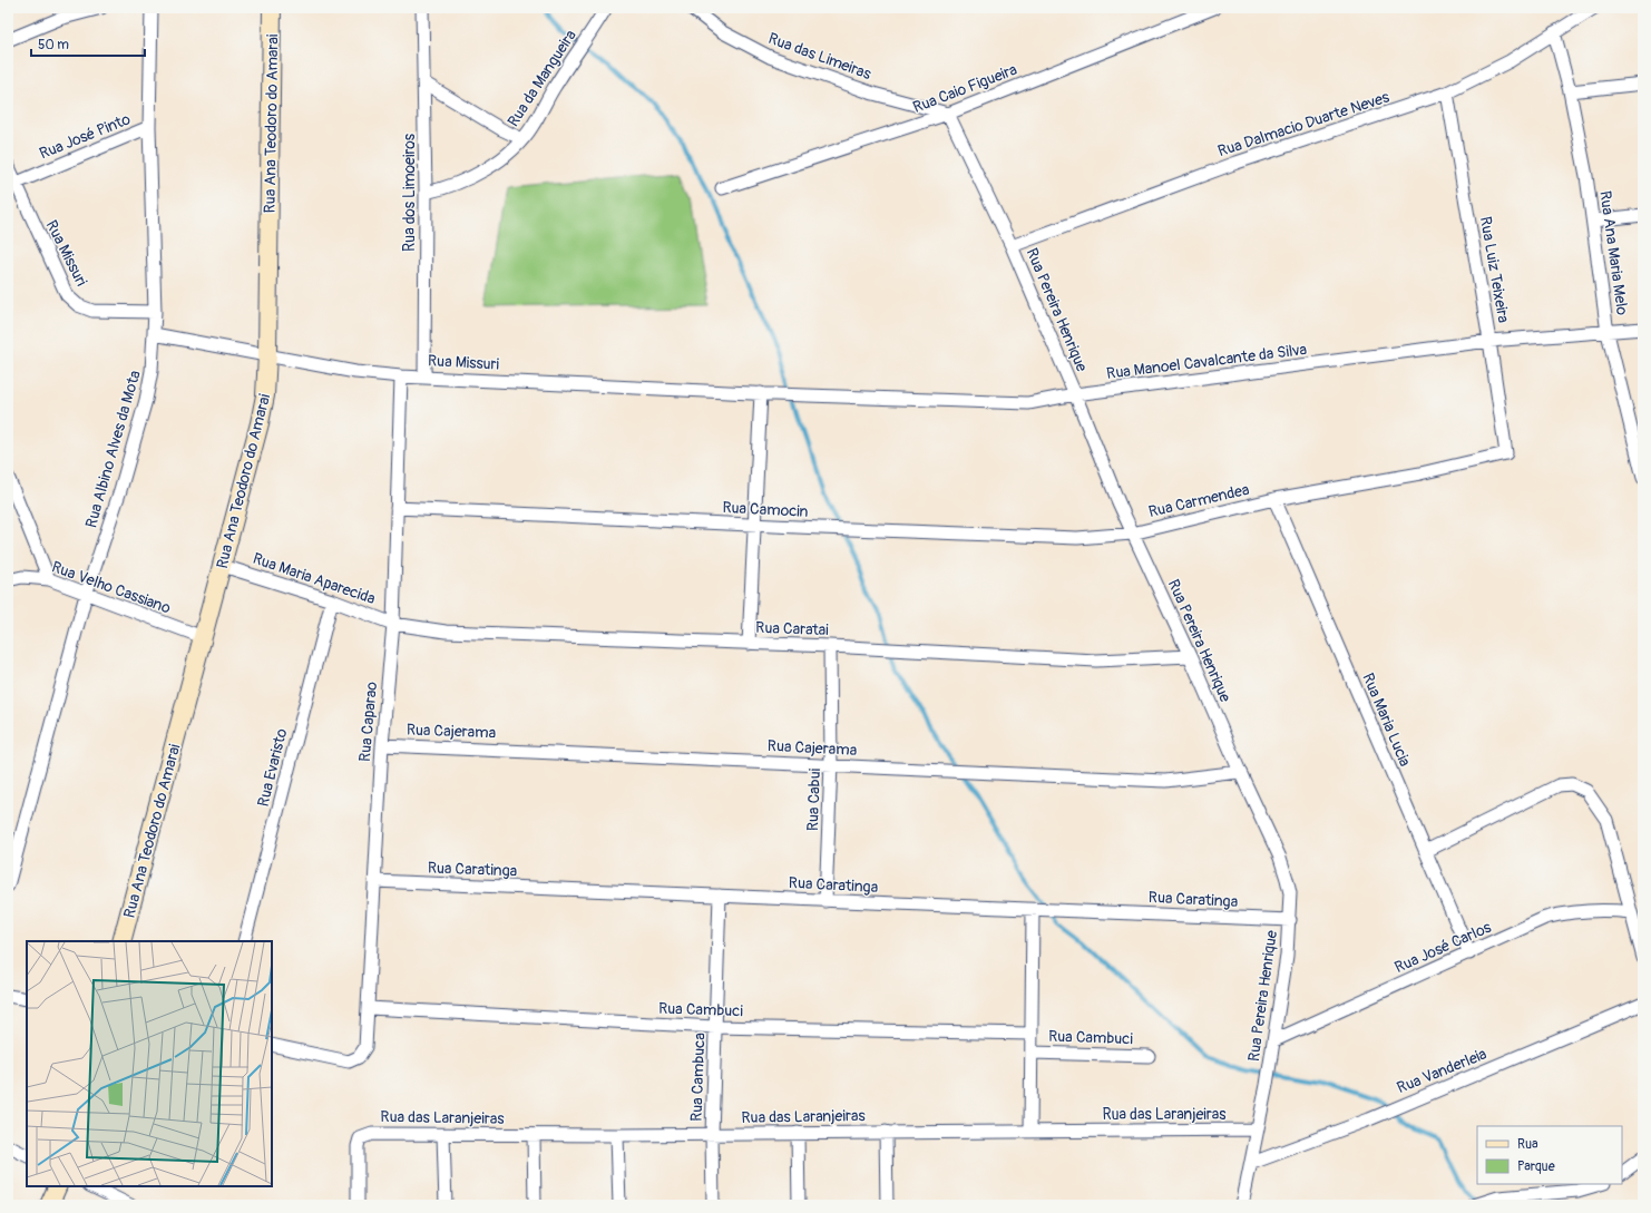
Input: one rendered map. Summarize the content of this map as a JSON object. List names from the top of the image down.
{
  "streets": {
    "street": [
      "Rua das Limeiras",
      "Rua da Mangueira",
      "Rua Caio Figueira",
      "Rua Ana Teodoro do Amarai",
      "Rua Dalmacio Duarte Neves",
      "Rua José Pinto",
      "Rua dos Limoeiros",
      "Rua Missuri",
      "Rua Ana Maria Melo",
      "Rua Luiz Teixeira",
      "Rua Pereira Henrique",
      "Rua Manoel Cavalcante da Silva",
      "Rua Albino Alves da Mota",
      "Rua Carmendea",
      "Rua Camocin",
      "Rua Maria Aparecida",
      "Rua Velho Cassiano",
      "Rua Caratai",
      "Rua Maria Lucia",
      "Rua Caparao",
      "Rua Cajerama",
      "Rua Evaristo",
      "Rua Cabui",
      "Rua Caratinga",
      "Rua José Carlos",
      "Rua Cambuci",
      "Rua Vanderleia",
      "Rua Cambuca",
      "Rua das Laranjeiras"
    ]
  },
  "crossings": [
    ["Rua das Limeiras", "Rua Caio Figueira"],
    ["Rua das Limeiras", "Rua Pereira Henrique"],
    ["Rua da Mangueira", "Rua dos Limoeiros"],
    ["Rua Caio Figueira", "Rua Pereira Henrique"],
    ["Rua Ana Teodoro do Amarai", "Rua Missuri"],
    ["Rua Ana Teodoro do Amarai", "Rua Maria Aparecida"],
    ["Rua Ana Teodoro do Amarai", "Rua Velho Cassiano"],
    ["Rua Dalmacio Duarte Neves", "Rua Ana Maria Melo"],
    ["Rua Dalmacio Duarte Neves", "Rua Luiz Teixeira"],
    ["Rua Dalmacio Duarte Neves", "Rua Pereira Henrique"],
    ["Rua José Pinto", "Rua Missuri"],
    ["Rua José Pinto", "Rua Albino Alves da Mota"],
    ["Rua dos Limoeiros", "Rua Missuri"],
    ["Rua Missuri", "Rua Manoel Cavalcante da Silva"],
    ["Rua Missuri", "Rua Albino Alves da Mota"],
    ["Rua Missuri", "Rua Caparao"],
    ["Rua Ana Maria Melo", "Rua Manoel Cavalcante da Silva"],
    ["Rua Luiz Teixeira", "Rua Manoel Cavalcante da Silva"],
    ["Rua Luiz Teixeira", "Rua Carmendea"],
    ["Rua Pereira Henrique", "Rua Manoel Cavalcante da Silva"],
    ["Rua Pereira Henrique", "Rua Carmendea"],
    ["Rua Pereira Henrique", "Rua Camocin"],
    ["Rua Pereira Henrique", "Rua Caratai"],
    ["Rua Pereira Henrique", "Rua Cajerama"],
    ["Rua Pereira Henrique", "Rua Caratinga"],
    ["Rua Pereira Henrique", "Rua José Carlos"],
    ["Rua Pereira Henrique", "Rua Vanderleia"],
    ["Rua Pereira Henrique", "Rua das Laranjeiras"],
    ["Rua Albino Alves da Mota", "Rua Velho Cassiano"],
    ["Rua Carmendea", "Rua Camocin"],
    ["Rua Carmendea", "Rua Maria Lucia"],
    ["Rua Camocin", "Rua Caparao"],
    ["Rua Maria Aparecida", "Rua Caratai"],
    ["Rua Maria Aparecida", "Rua Caparao"],
    ["Rua Maria Aparecida", "Rua Evaristo"],
    ["Rua Caratai", "Rua Caparao"],
    ["Rua Caratai", "Rua Cabui"],
    ["Rua Maria Lucia", "Rua José Carlos"],
    ["Rua Caparao", "Rua Cajerama"],
    ["Rua Caparao", "Rua Caratinga"],
    ["Rua Caparao", "Rua Cambuci"],
    ["Rua Cajerama", "Rua Cabui"],
    ["Rua Cabui", "Rua Caratinga"],
    ["Rua Caratinga", "Rua Cambuci"],
    ["Rua Caratinga", "Rua Cambuca"],
    ["Rua Cambuci", "Rua Cambuca"],
    ["Rua Cambuci", "Rua das Laranjeiras"],
    ["Rua Cambuca", "Rua das Laranjeiras"]
  ],
  "legend": ["Rua", "Parque"],
  "scale_bar": "50 m"
}
